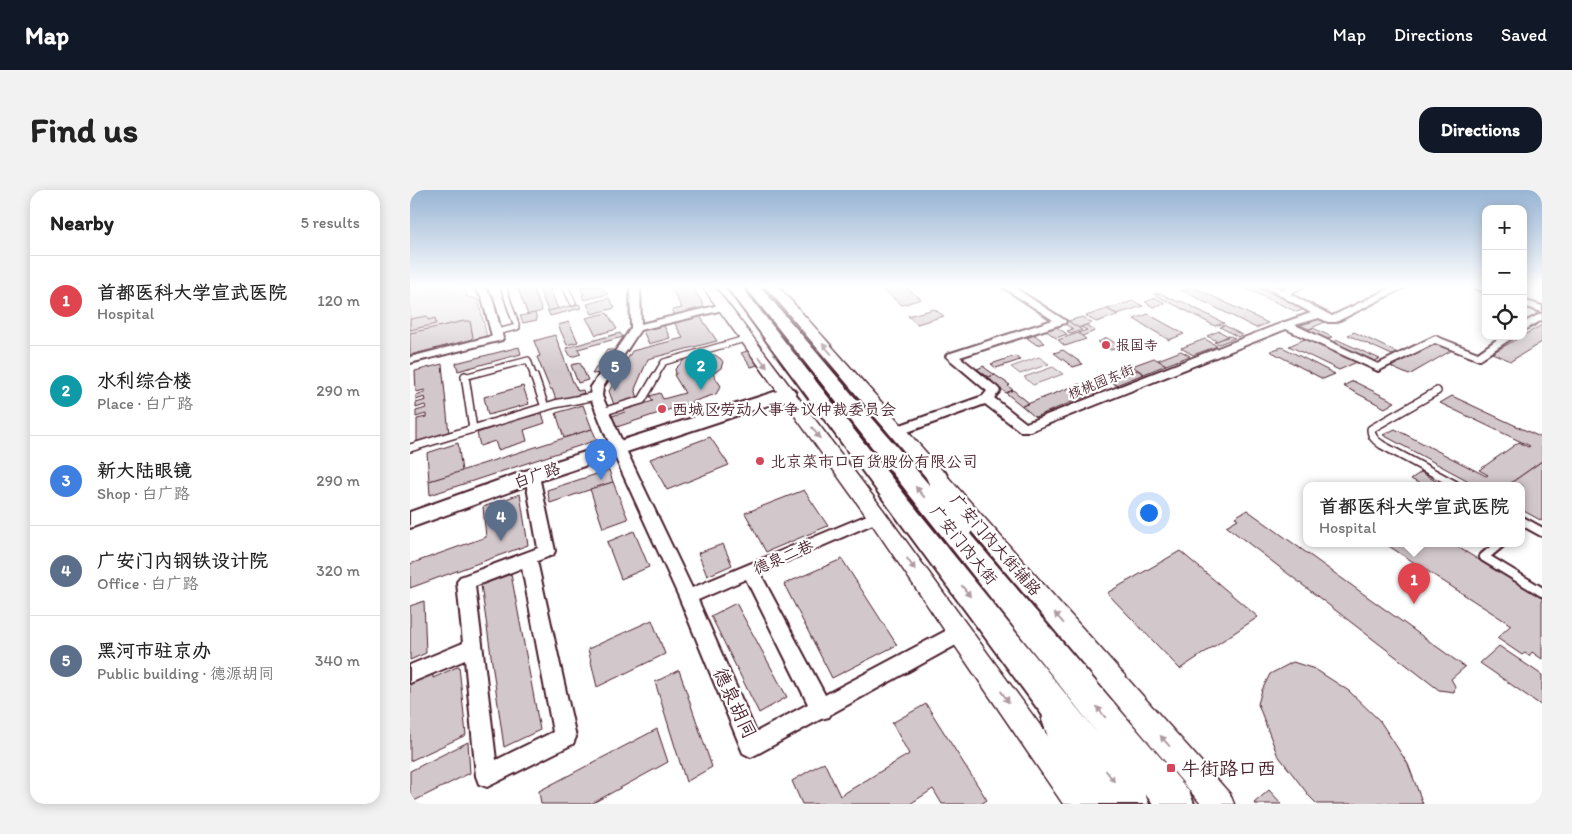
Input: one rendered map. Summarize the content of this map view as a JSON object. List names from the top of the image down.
{
  "streets": {
    "main road": ["白广路", "广安门内大街"],
    "street": [
      "核桃园东街",
      "广安门内大街辅路",
      "德泉二巷",
      "德泉胡同"
    ]
  },
  "crossings": [
    ["白广路", "广安门内大街"],
    ["白广路", "广安门内大街辅路"],
    ["白广路", "德泉胡同"],
    ["广安门内大街", "广安门内大街辅路"],
    ["广安门内大街辅路", "德泉二巷"],
    ["广安门内大街辅路", "德泉胡同"],
    ["德泉二巷", "德泉胡同"]
  ],
  "places": {
    "other": ["报国寺", "西城区劳动人事争议仲裁委员会", "北京菜市口百货股份有限公司"],
    "transit": ["牛街路口西"]
  },
  "page": {
    "header": "Map",
    "nav": ["Map", "Directions", "Saved"],
    "buttons": "Directions",
    "title": "Find us",
    "heading": ["Nearby", "5 results"],
    "map_buttons": ["+", "−"],
    "list": [
      {
        "mark": "1",
        "name": "首都医科大学宣武医院",
        "note": "Hospital",
        "value": "120 m"
      },
      {
        "mark": "2",
        "name": "水利综合楼",
        "note": "Place · 白广路",
        "value": "290 m"
      },
      {
        "mark": "3",
        "name": "新大陆眼镜",
        "note": "Shop · 白广路",
        "value": "290 m"
      },
      {
        "mark": "4",
        "name": "广安门内钢铁设计院",
        "note": "Office · 白广路",
        "value": "320 m"
      },
      {
        "mark": "5",
        "name": "黑河市驻京办",
        "note": "Public building · 德源胡同",
        "value": "340 m"
      }
    ],
    "pins": [
      "2",
      "5",
      "3",
      "4",
      "1"
    ],
    "popup": ["首都医科大学宣武医院", "Hospital"]
  }
}
